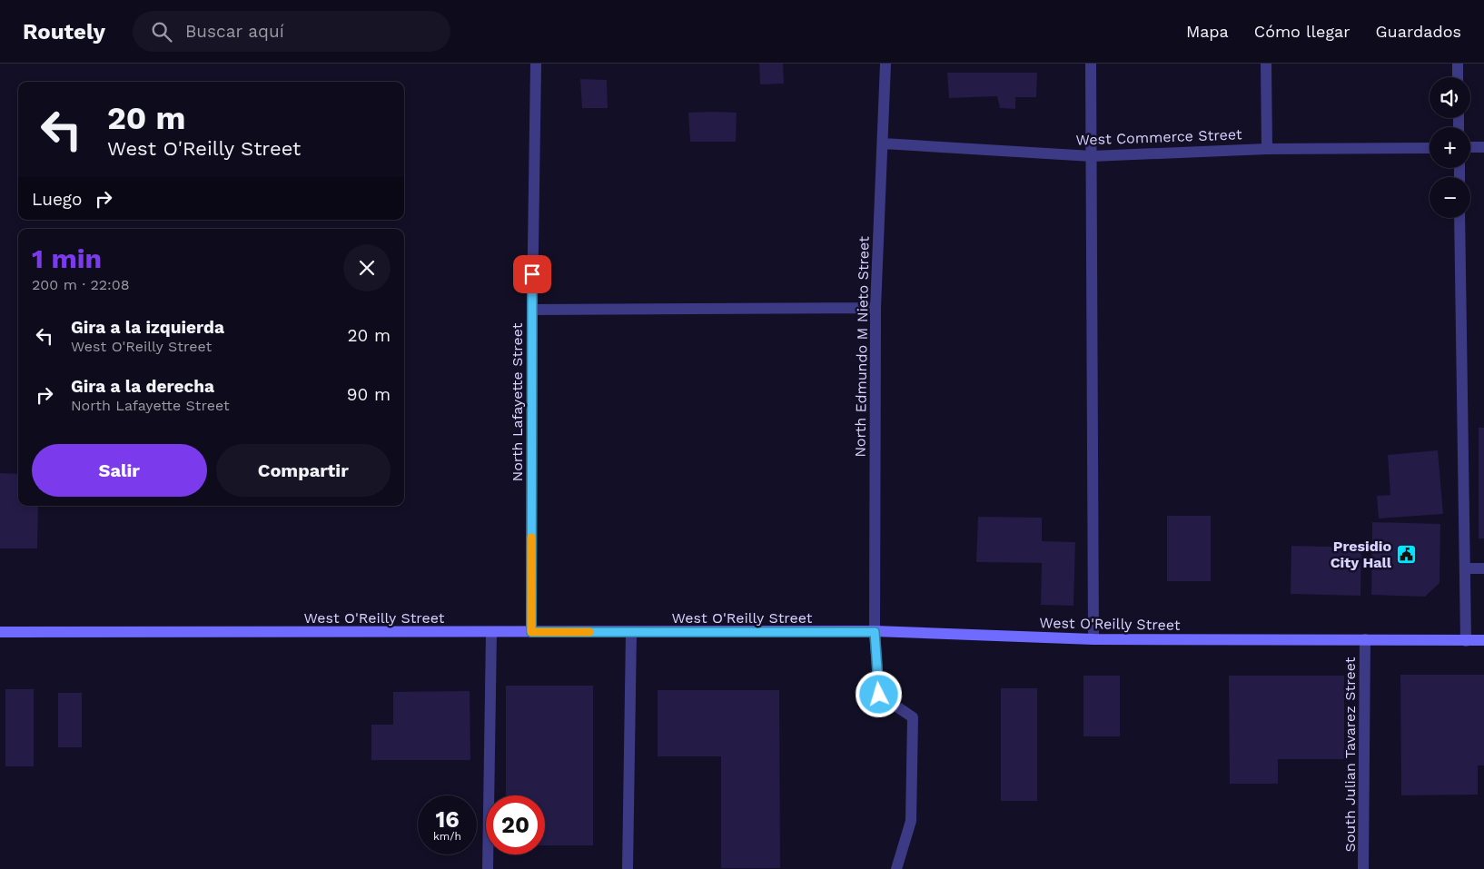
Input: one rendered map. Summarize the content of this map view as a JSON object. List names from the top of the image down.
{
  "streets": {
    "main road": ["West O'Reilly Street"],
    "street": [
      "West Commerce Street",
      "North Edmundo M Nieto Street",
      "North Lafayette Street",
      "South Julian Tavarez Street"
    ]
  },
  "crossings": [
    ["West Commerce Street", "North Edmundo M Nieto Street"],
    ["North Edmundo M Nieto Street", "West O'Reilly Street"],
    ["North Lafayette Street", "West O'Reilly Street"],
    ["West O'Reilly Street", "South Julian Tavarez Street"]
  ],
  "places": {
    "public building": ["Presidio City Hall"]
  },
  "page": {
    "header": "Routely",
    "search": "Buscar aquí",
    "nav": ["Mapa", "Cómo llegar", "Guardados"],
    "map_buttons": ["+", "−"],
    "turn": ["20 m", "West O'Reilly Street"],
    "then": "Luego",
    "heading": ["1 min", "200 m · 22:08"],
    "list": [
      {
        "name": "Gira a la izquierda",
        "note": "West O'Reilly Street",
        "value": "20 m"
      },
      {
        "name": "Gira a la derecha",
        "note": "North Lafayette Street",
        "value": "90 m"
      }
    ],
    "buttons": ["Salir", "Compartir"],
    "speed": "16 km/h",
    "limit": "20"
  }
}
